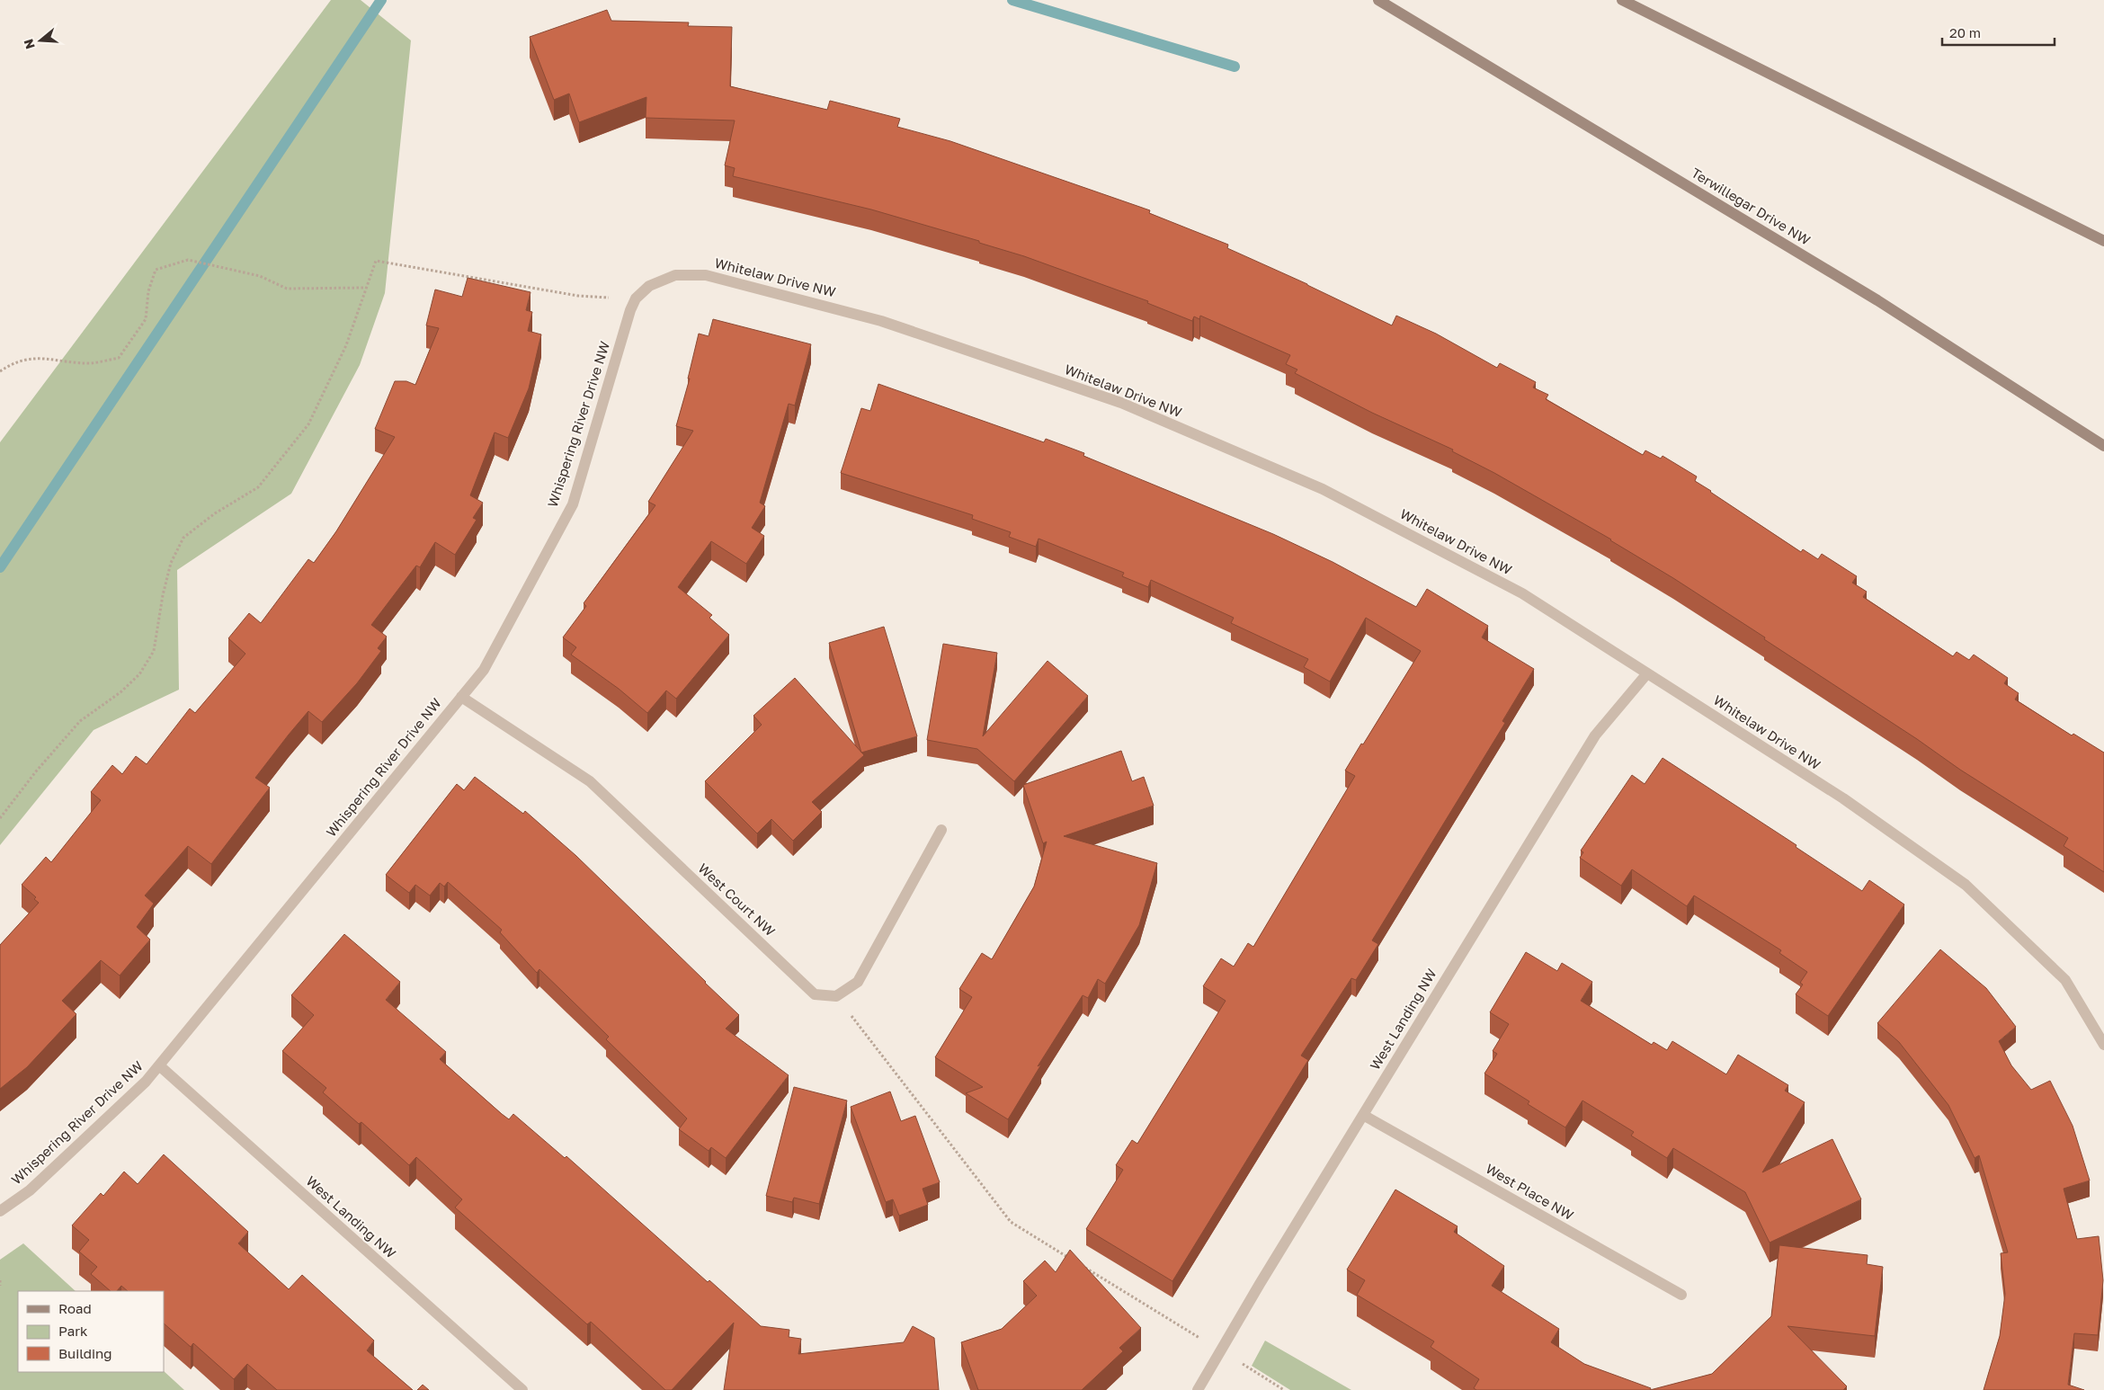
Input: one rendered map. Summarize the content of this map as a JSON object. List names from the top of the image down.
{
  "streets": {
    "main road": ["Terwillegar Drive NW"],
    "street": [
      "Whitelaw Drive NW",
      "Whispering River Drive NW",
      "West Court NW",
      "West Landing NW",
      "West Place NW"
    ]
  },
  "crossings": [
    ["Whitelaw Drive NW", "Whispering River Drive NW"],
    ["Whitelaw Drive NW", "West Landing NW"],
    ["Whispering River Drive NW", "West Court NW"],
    ["Whispering River Drive NW", "West Landing NW"],
    ["West Landing NW", "West Place NW"]
  ],
  "legend": ["Road", "Park", "Building"],
  "scale_bar": "20 m",
  "north": "left"
}
